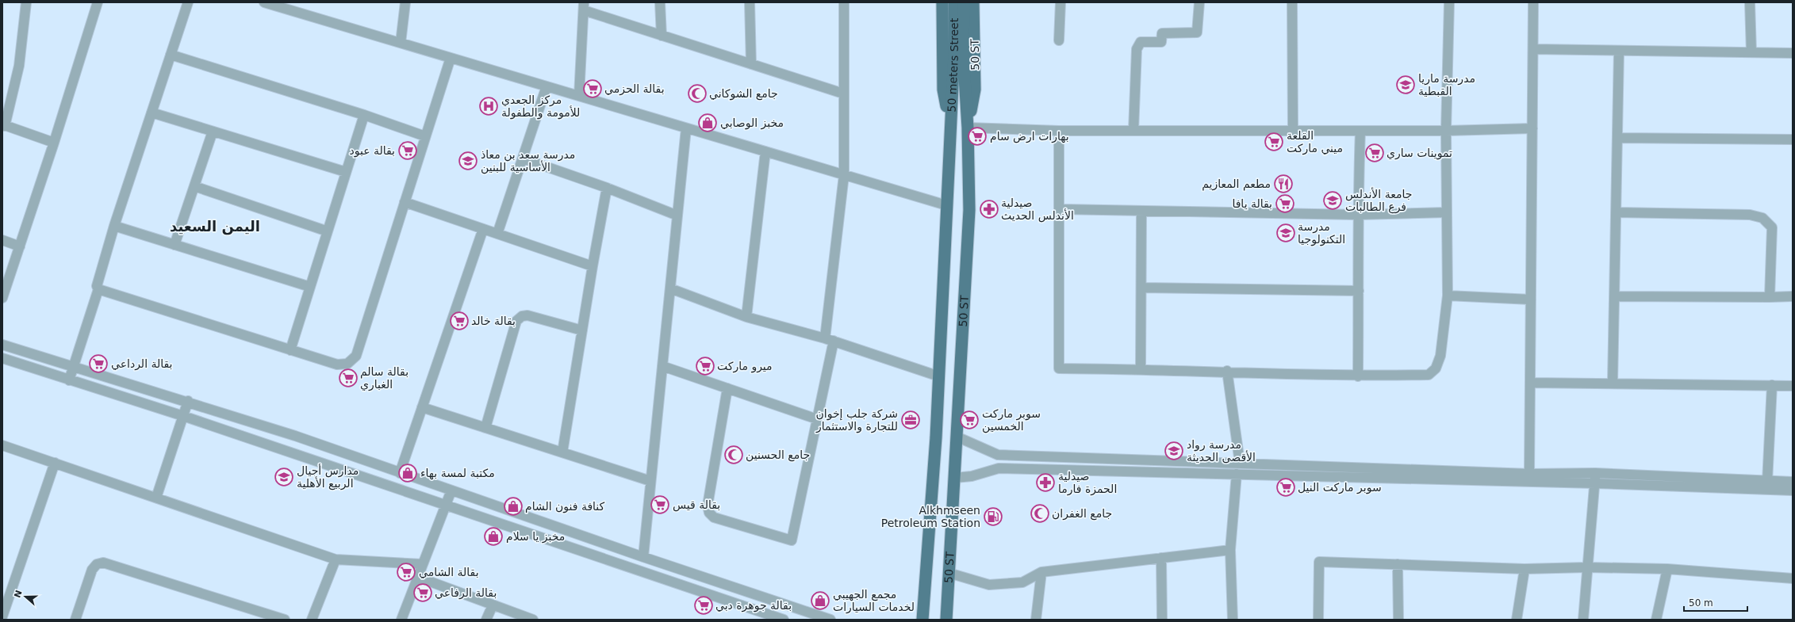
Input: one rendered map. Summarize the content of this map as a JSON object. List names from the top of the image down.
{
  "streets": {
    "main road": ["50 ST", "50 meters Street"]
  },
  "crossings": [
    ["50 ST", "50 meters Street"]
  ],
  "districts": ["اليمن السعيد"],
  "places": {
    "school or university": [
      "مدرسة ماريا القبطية",
      "مدرسة سعد بن معاذ الأساسية للبنين",
      "جامعة الأندلس فرع الطالبات",
      "مدرسة التكنولوجيا",
      "مدرسة رواد الأقصى الحديثة",
      "مدارس أجيال الربيع الأهلية"
    ],
    "supermarket": [
      "بقالة الحزمي",
      "بهارات ارض سام",
      "القلعة ميني ماركت",
      "بقالة عبود",
      "تموينات ساري",
      "بقالة يافا",
      "بقالة خالد",
      "بقالة الرداعي",
      "ميرو ماركت",
      "بقالة سالم الغباري",
      "سوبر ماركت الخمسين",
      "سوبر ماركت النيل",
      "بقالة قيس",
      "بقالة الشامي",
      "بقالة الرفاعي",
      "بقالة جوهرة دبي"
    ],
    "mosque": ["جامع الشوكاني", "جامع الحسنين", "جامع الغفران"],
    "hospital": ["مركز الجعدي للأمومة والطفولة"],
    "shop": [
      "مخبز الوصابي",
      "مكتبة لمسة بهاء",
      "كنافة فنون الشام",
      "مخبز يا سلام",
      "مجمع الجهيبي لخدمات السيارات"
    ],
    "restaurant": ["مطعم المعازيم"],
    "pharmacy": ["صيدلية الأندلس الحديث", "صيدلية الحمزة فارما"],
    "office": ["شركة جلب إخوان للتجارة والاستثمار"],
    "fuel station": ["Alkhmseen Petroleum Station"]
  },
  "scale_bar": "50 m",
  "north": "left"
}
